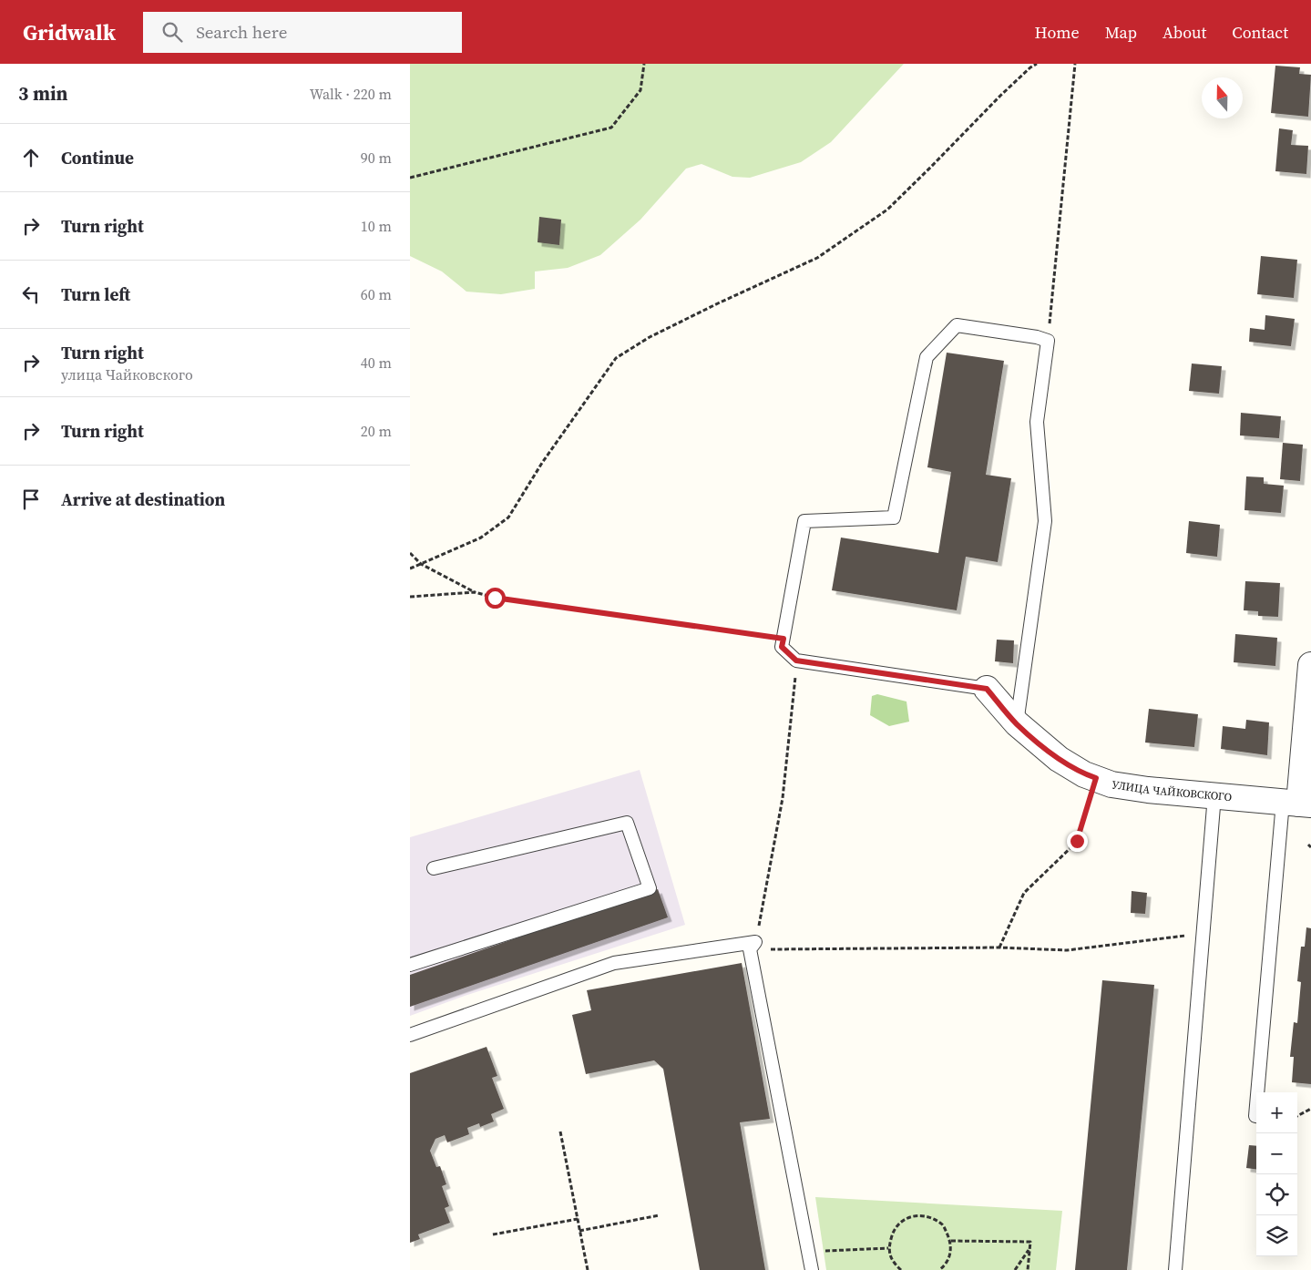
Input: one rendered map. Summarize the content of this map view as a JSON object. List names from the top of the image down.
{
  "streets": {
    "street": ["УЛИЦА ЧАЙКОВСКОГО"]
  },
  "north": "top",
  "page": {
    "header": "Gridwalk",
    "search": "Search here",
    "nav": [
      "Home",
      "Map",
      "About",
      "Contact"
    ],
    "heading": ["3 min", "Walk · 220 m"],
    "list": [
      ["Continue", "90 m"],
      ["Turn right", "10 m"],
      ["Turn left", "60 m"],
      ["Turn right", "улица Чайковского", "40 m"],
      ["Turn right", "20 m"],
      "Arrive at destination"
    ],
    "map_buttons": ["+", "−"]
  }
}
